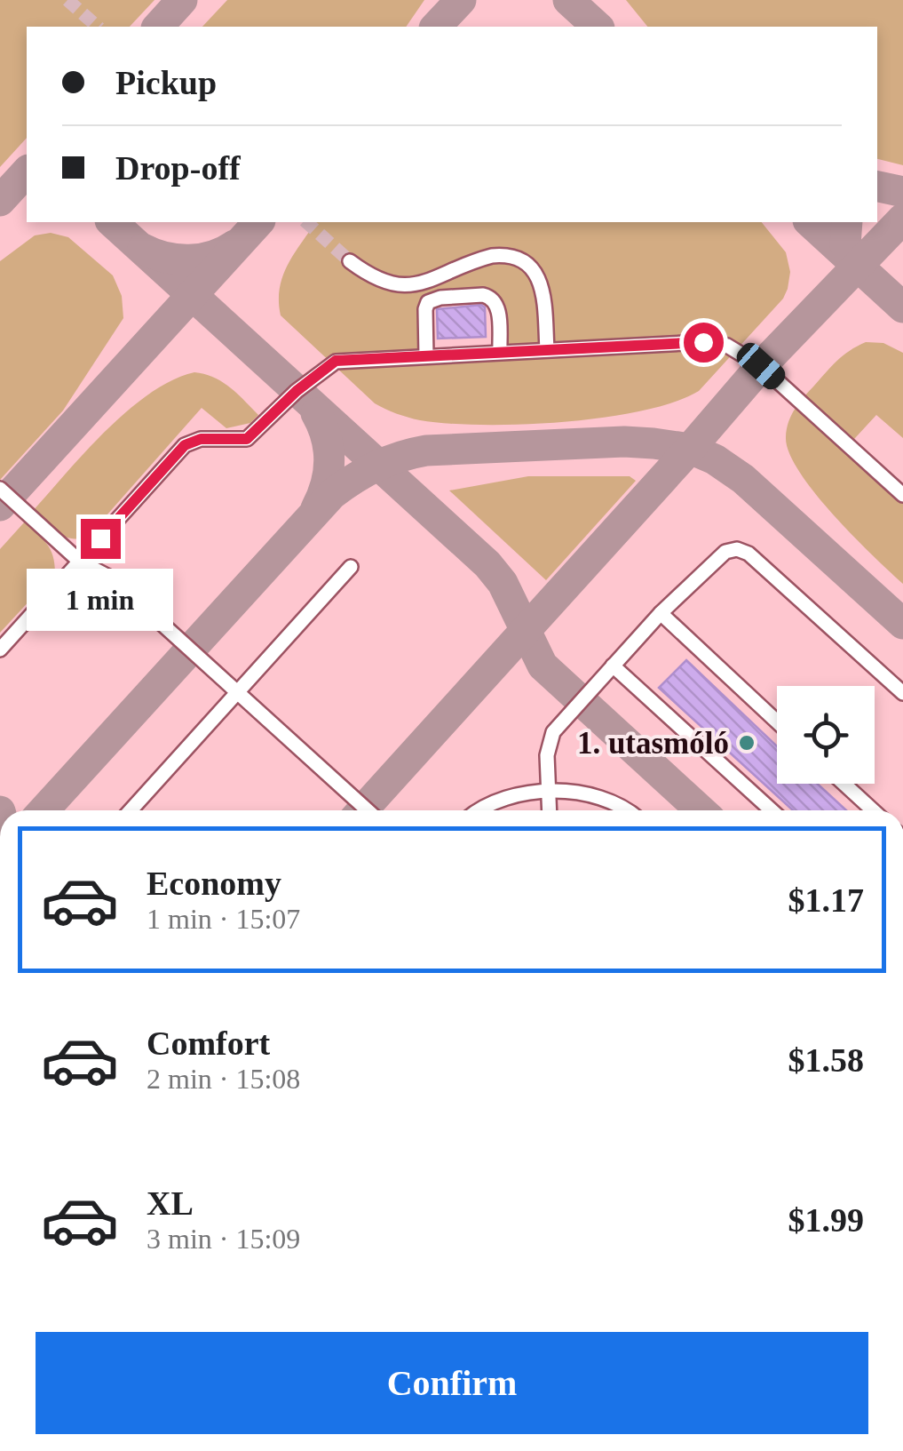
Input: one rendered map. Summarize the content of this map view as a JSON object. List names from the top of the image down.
{
  "places": ["1. utasmóló"],
  "page": {
    "banner": ["Pickup", "Drop-off"],
    "bubble": "1 min",
    "list": [
      {
        "name": "Economy",
        "note": "1 min · 15:07",
        "value": "$1.17"
      },
      {
        "name": "Comfort",
        "note": "2 min · 15:08",
        "value": "$1.58"
      },
      {
        "name": "XL",
        "note": "3 min · 15:09",
        "value": "$1.99"
      }
    ],
    "buttons": "Confirm"
  }
}
